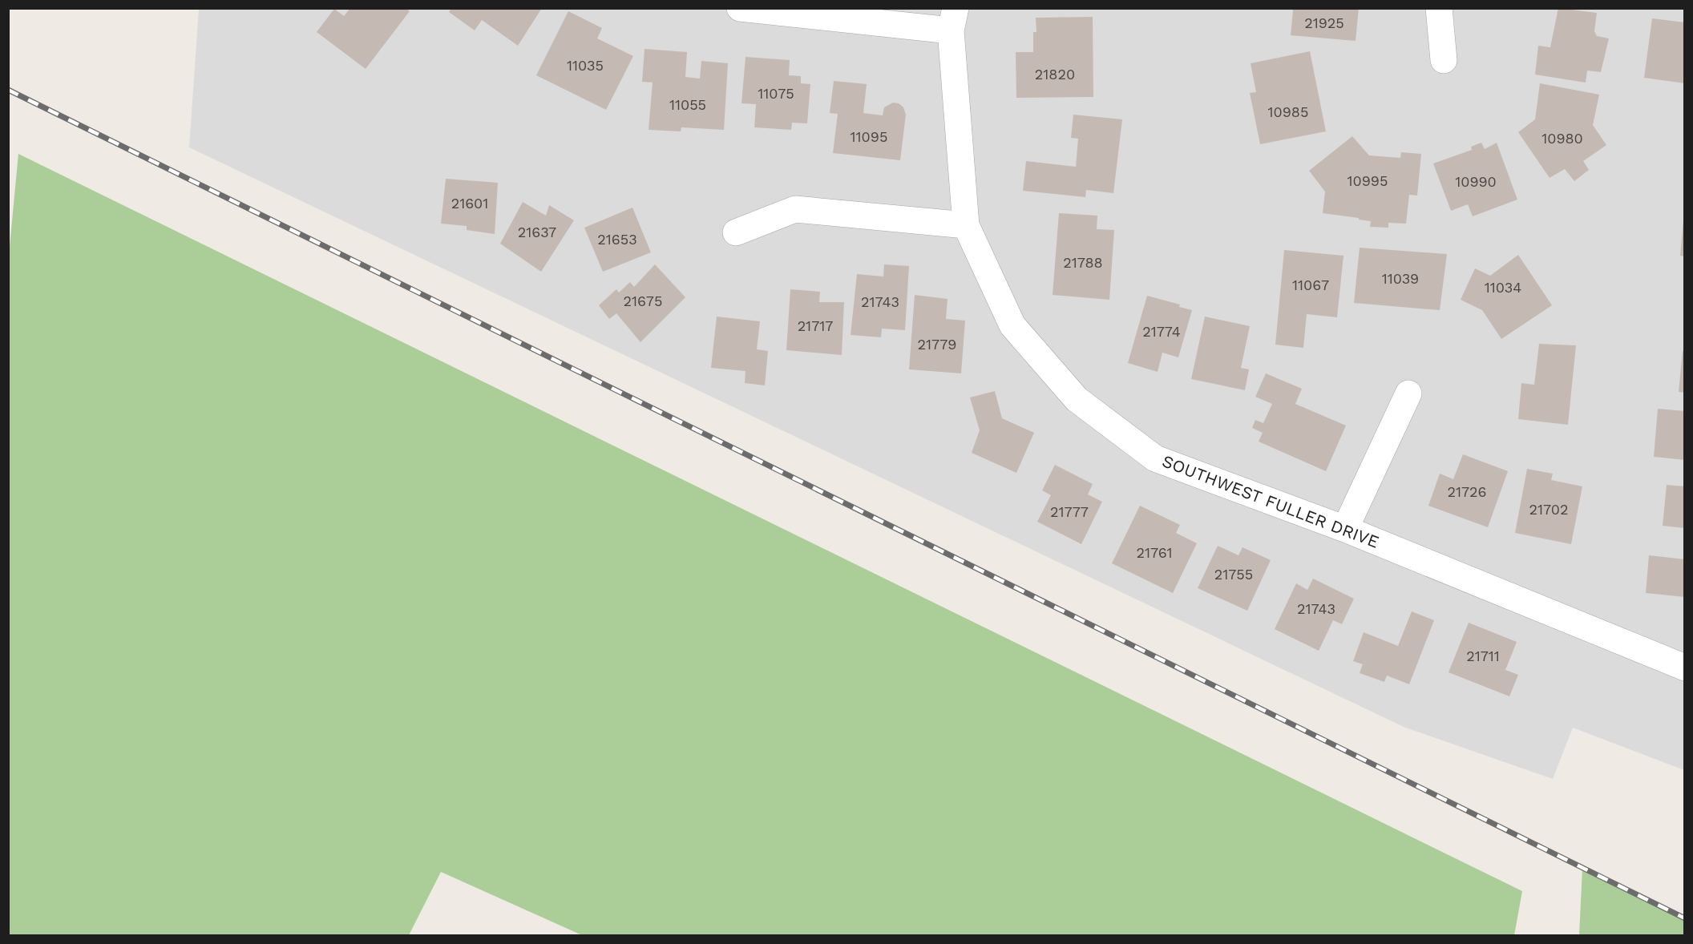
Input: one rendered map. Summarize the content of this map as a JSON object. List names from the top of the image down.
{
  "streets": {
    "street": ["SOUTHWEST FULLER DRIVE"]
  },
  "house_numbers": [
    "21925",
    "11035",
    "21820",
    "11075",
    "11055",
    "10985",
    "11095",
    "10980",
    "10995",
    "10990",
    "21601",
    "21637",
    "21653",
    "21788",
    "11039",
    "11067",
    "11034",
    "21675",
    "21743",
    "21717",
    "21774",
    "21779",
    "21726",
    "21702",
    "21777",
    "21761",
    "21755",
    "21743",
    "21711"
  ]
}
